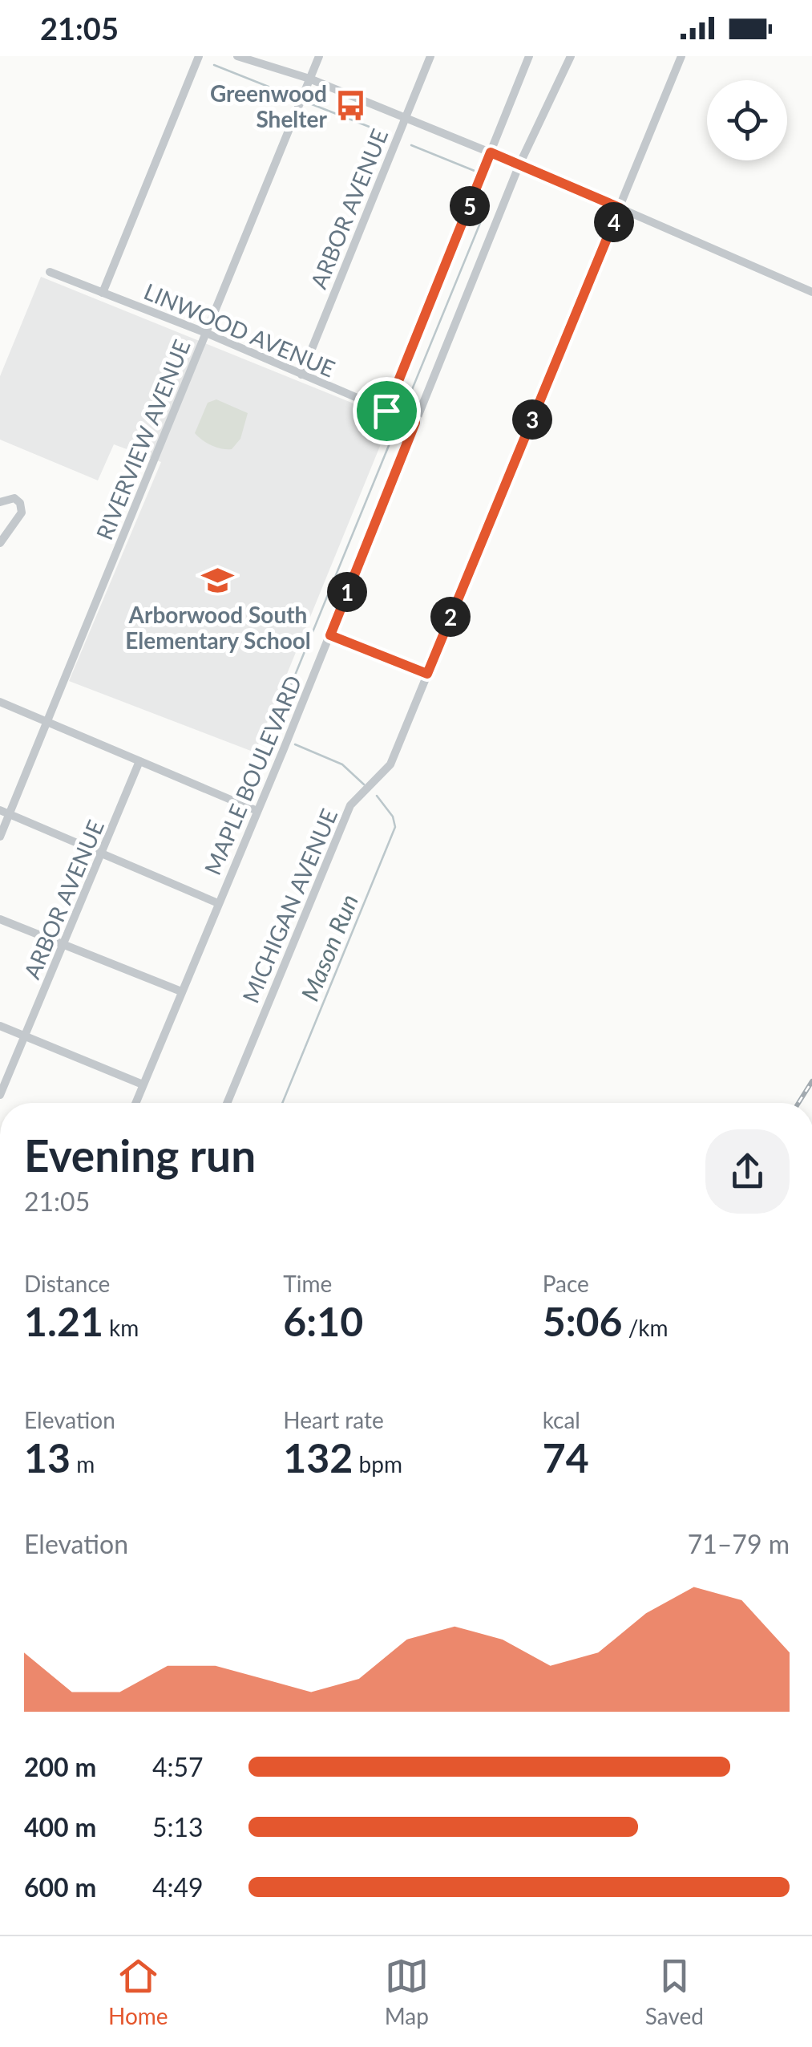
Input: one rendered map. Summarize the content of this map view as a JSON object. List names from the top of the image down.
{
  "streets": {
    "street": [
      "ARBOR AVENUE",
      "LINWOOD AVENUE",
      "RIVERVIEW AVENUE",
      "MAPLE BOULEVARD",
      "MICHIGAN AVENUE"
    ]
  },
  "crossings": [
    ["ARBOR AVENUE", "LINWOOD AVENUE"],
    ["LINWOOD AVENUE", "RIVERVIEW AVENUE"],
    ["LINWOOD AVENUE", "MAPLE BOULEVARD"]
  ],
  "water": ["Mason Run"],
  "places": {
    "bus stop": ["Greenwood Shelter"],
    "school or university": ["Arborwood South Elementary School"]
  },
  "page": {
    "status": "21:05",
    "pins": [
      "5",
      "4",
      "3",
      "1",
      "2"
    ],
    "heading": ["Evening run", "21:05"],
    "stats": [
      ["Distance", "1.21 km"],
      ["Time", "6:10"],
      ["Pace", "5:06 /km"],
      ["Elevation", "13 m"],
      ["Heart rate", "132 bpm"],
      ["kcal", "74"]
    ],
    "chart": ["Elevation", "71–79 m"],
    "list": [
      {
        "name": "200 m",
        "note": "4:57"
      },
      {
        "name": "400 m",
        "note": "5:13"
      },
      {
        "name": "600 m",
        "note": "4:49"
      }
    ],
    "tabs": ["Home", "Map", "Saved"]
  }
}
